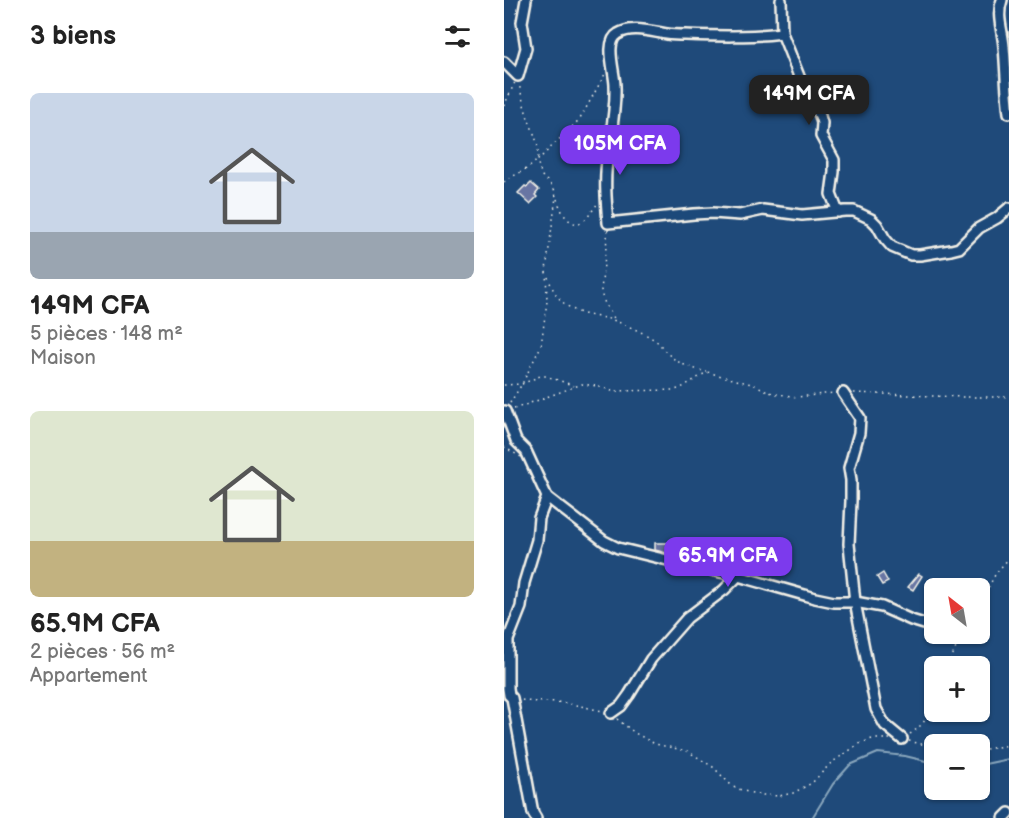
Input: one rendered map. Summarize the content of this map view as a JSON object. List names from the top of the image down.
{
  "north": "top left",
  "page": {
    "heading": "3 biens",
    "list": [
      {
        "name": "149M CFA",
        "note": "5 pièces · 148 m² · Maison"
      },
      {
        "name": "65.9M CFA",
        "note": "2 pièces · 56 m² · Appartement"
      }
    ],
    "price": ["149M CFA", "105M CFA", "65.9M CFA"],
    "map_buttons": ["+", "−"]
  }
}
